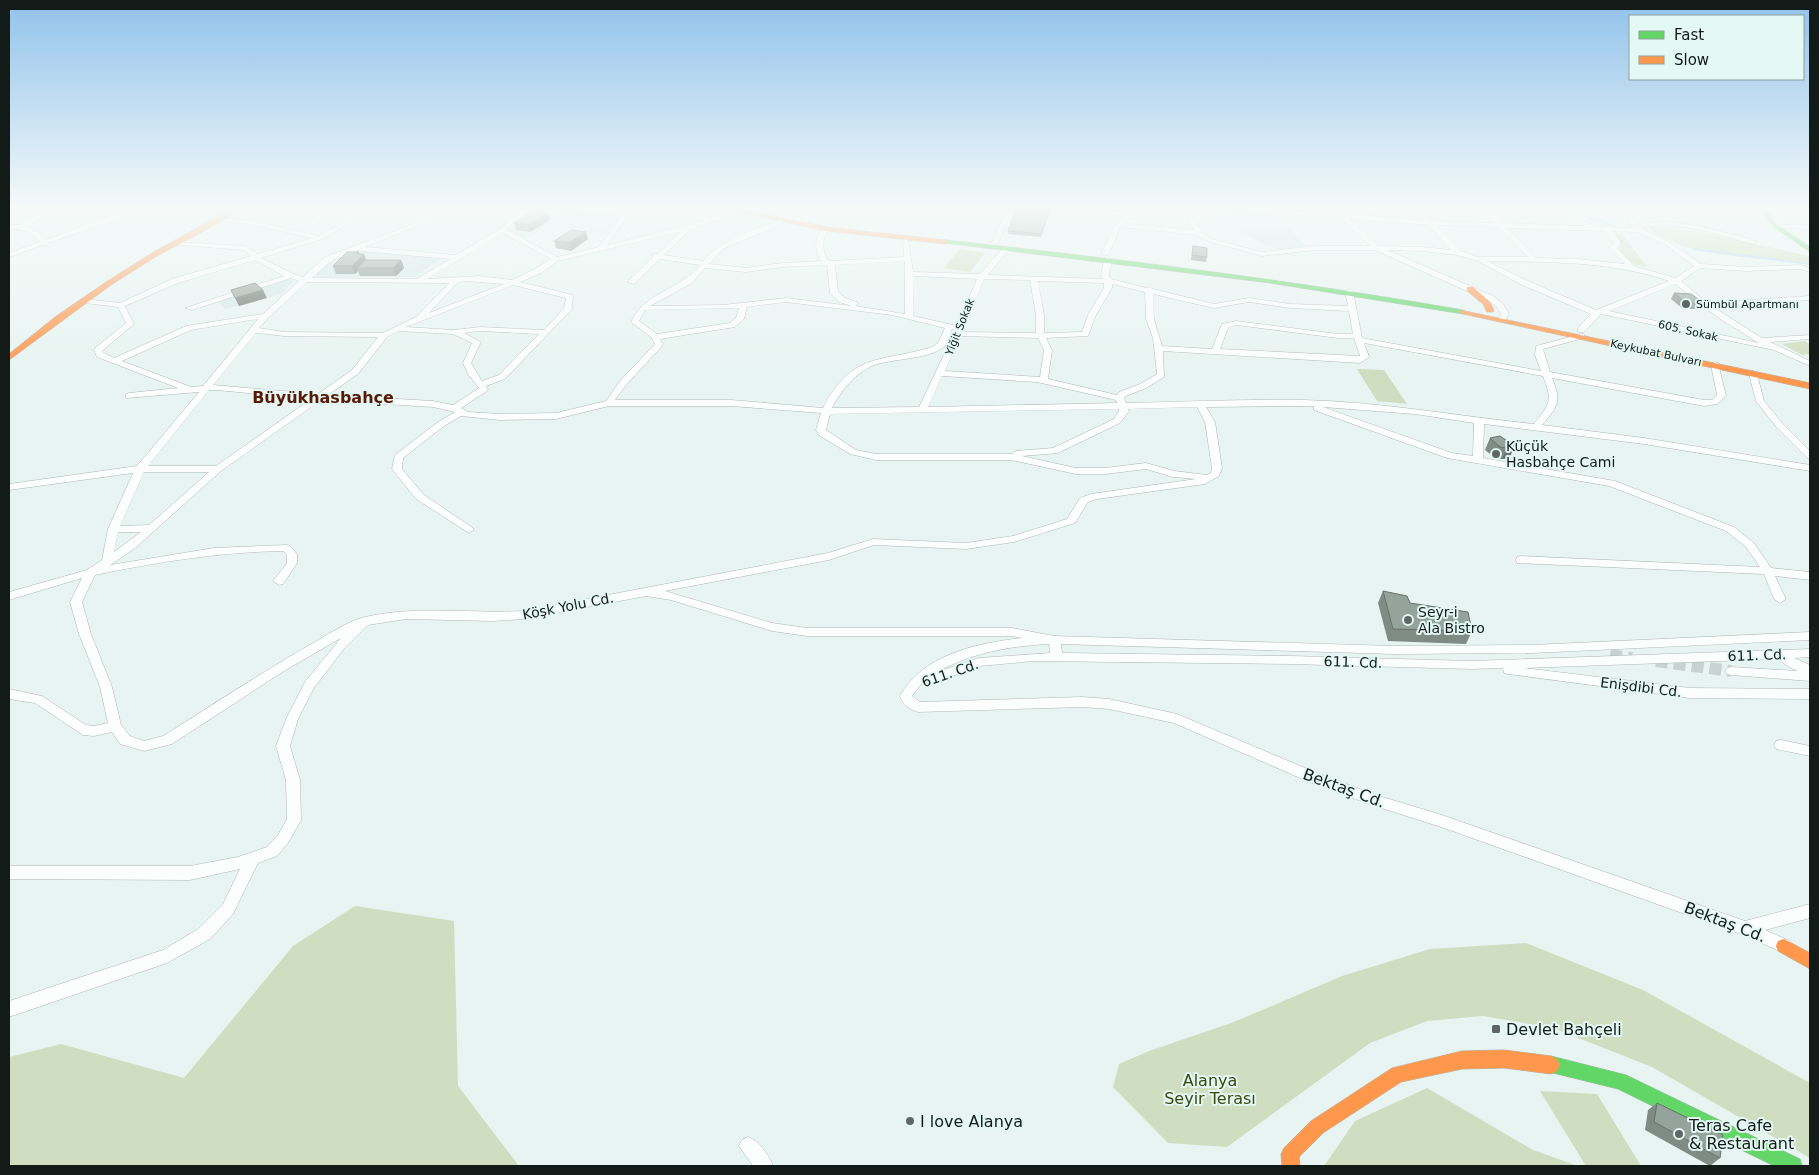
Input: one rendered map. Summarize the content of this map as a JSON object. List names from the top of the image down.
{
  "streets": {
    "main road": ["Keykubat Bulvarı"],
    "street": [
      "Yiğit Sokak",
      "605. Sokak",
      "Köşk Yolu Cd.",
      "611. Cd.",
      "Enişdibi Cd.",
      "Bektaş Cd."
    ]
  },
  "crossings": [
    ["Köşk Yolu Cd.", "611. Cd."],
    ["611. Cd.", "Enişdibi Cd."],
    ["611. Cd.", "Bektaş Cd."]
  ],
  "districts": ["Büyükhasbahçe"],
  "parks": ["Alanya Seyir Terası"],
  "places": {
    "other": [
      "Sümbül Apartmanı",
      "Küçük Hasbahçe Cami",
      "Seyr-i Ala Bistro",
      "I love Alanya",
      "Teras Cafe & Restaurant"
    ],
    "transit": ["Devlet Bahçeli"]
  },
  "legend": ["Fast", "Slow"]
}
